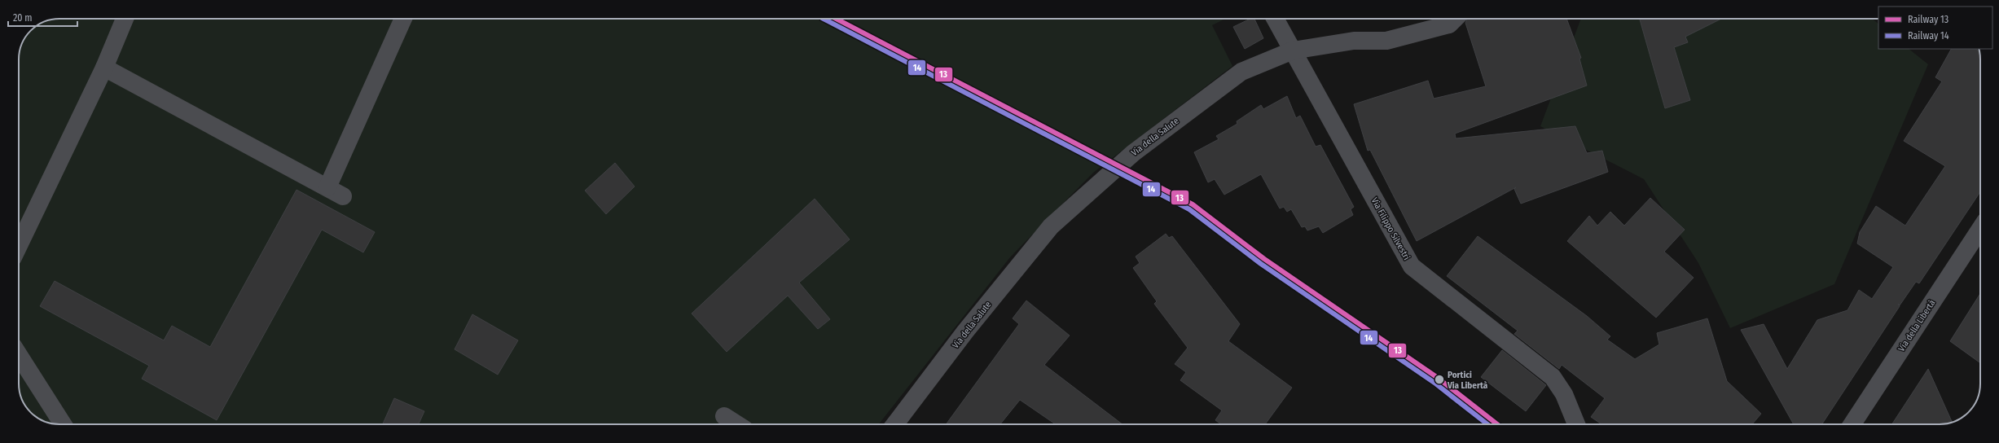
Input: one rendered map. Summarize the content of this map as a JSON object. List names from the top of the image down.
{
  "streets": {
    "street": ["Via della Salute", "Via Filippo Silvestri", "Via della Libertà"]
  },
  "crossings": [
    ["Via della Salute", "Via Filippo Silvestri"]
  ],
  "places": ["Portici Via Libertà"],
  "lines": ["rail line 13", "rail line 14"],
  "legend": ["Railway 13", "Railway 14"],
  "scale_bar": "20 m"
}
